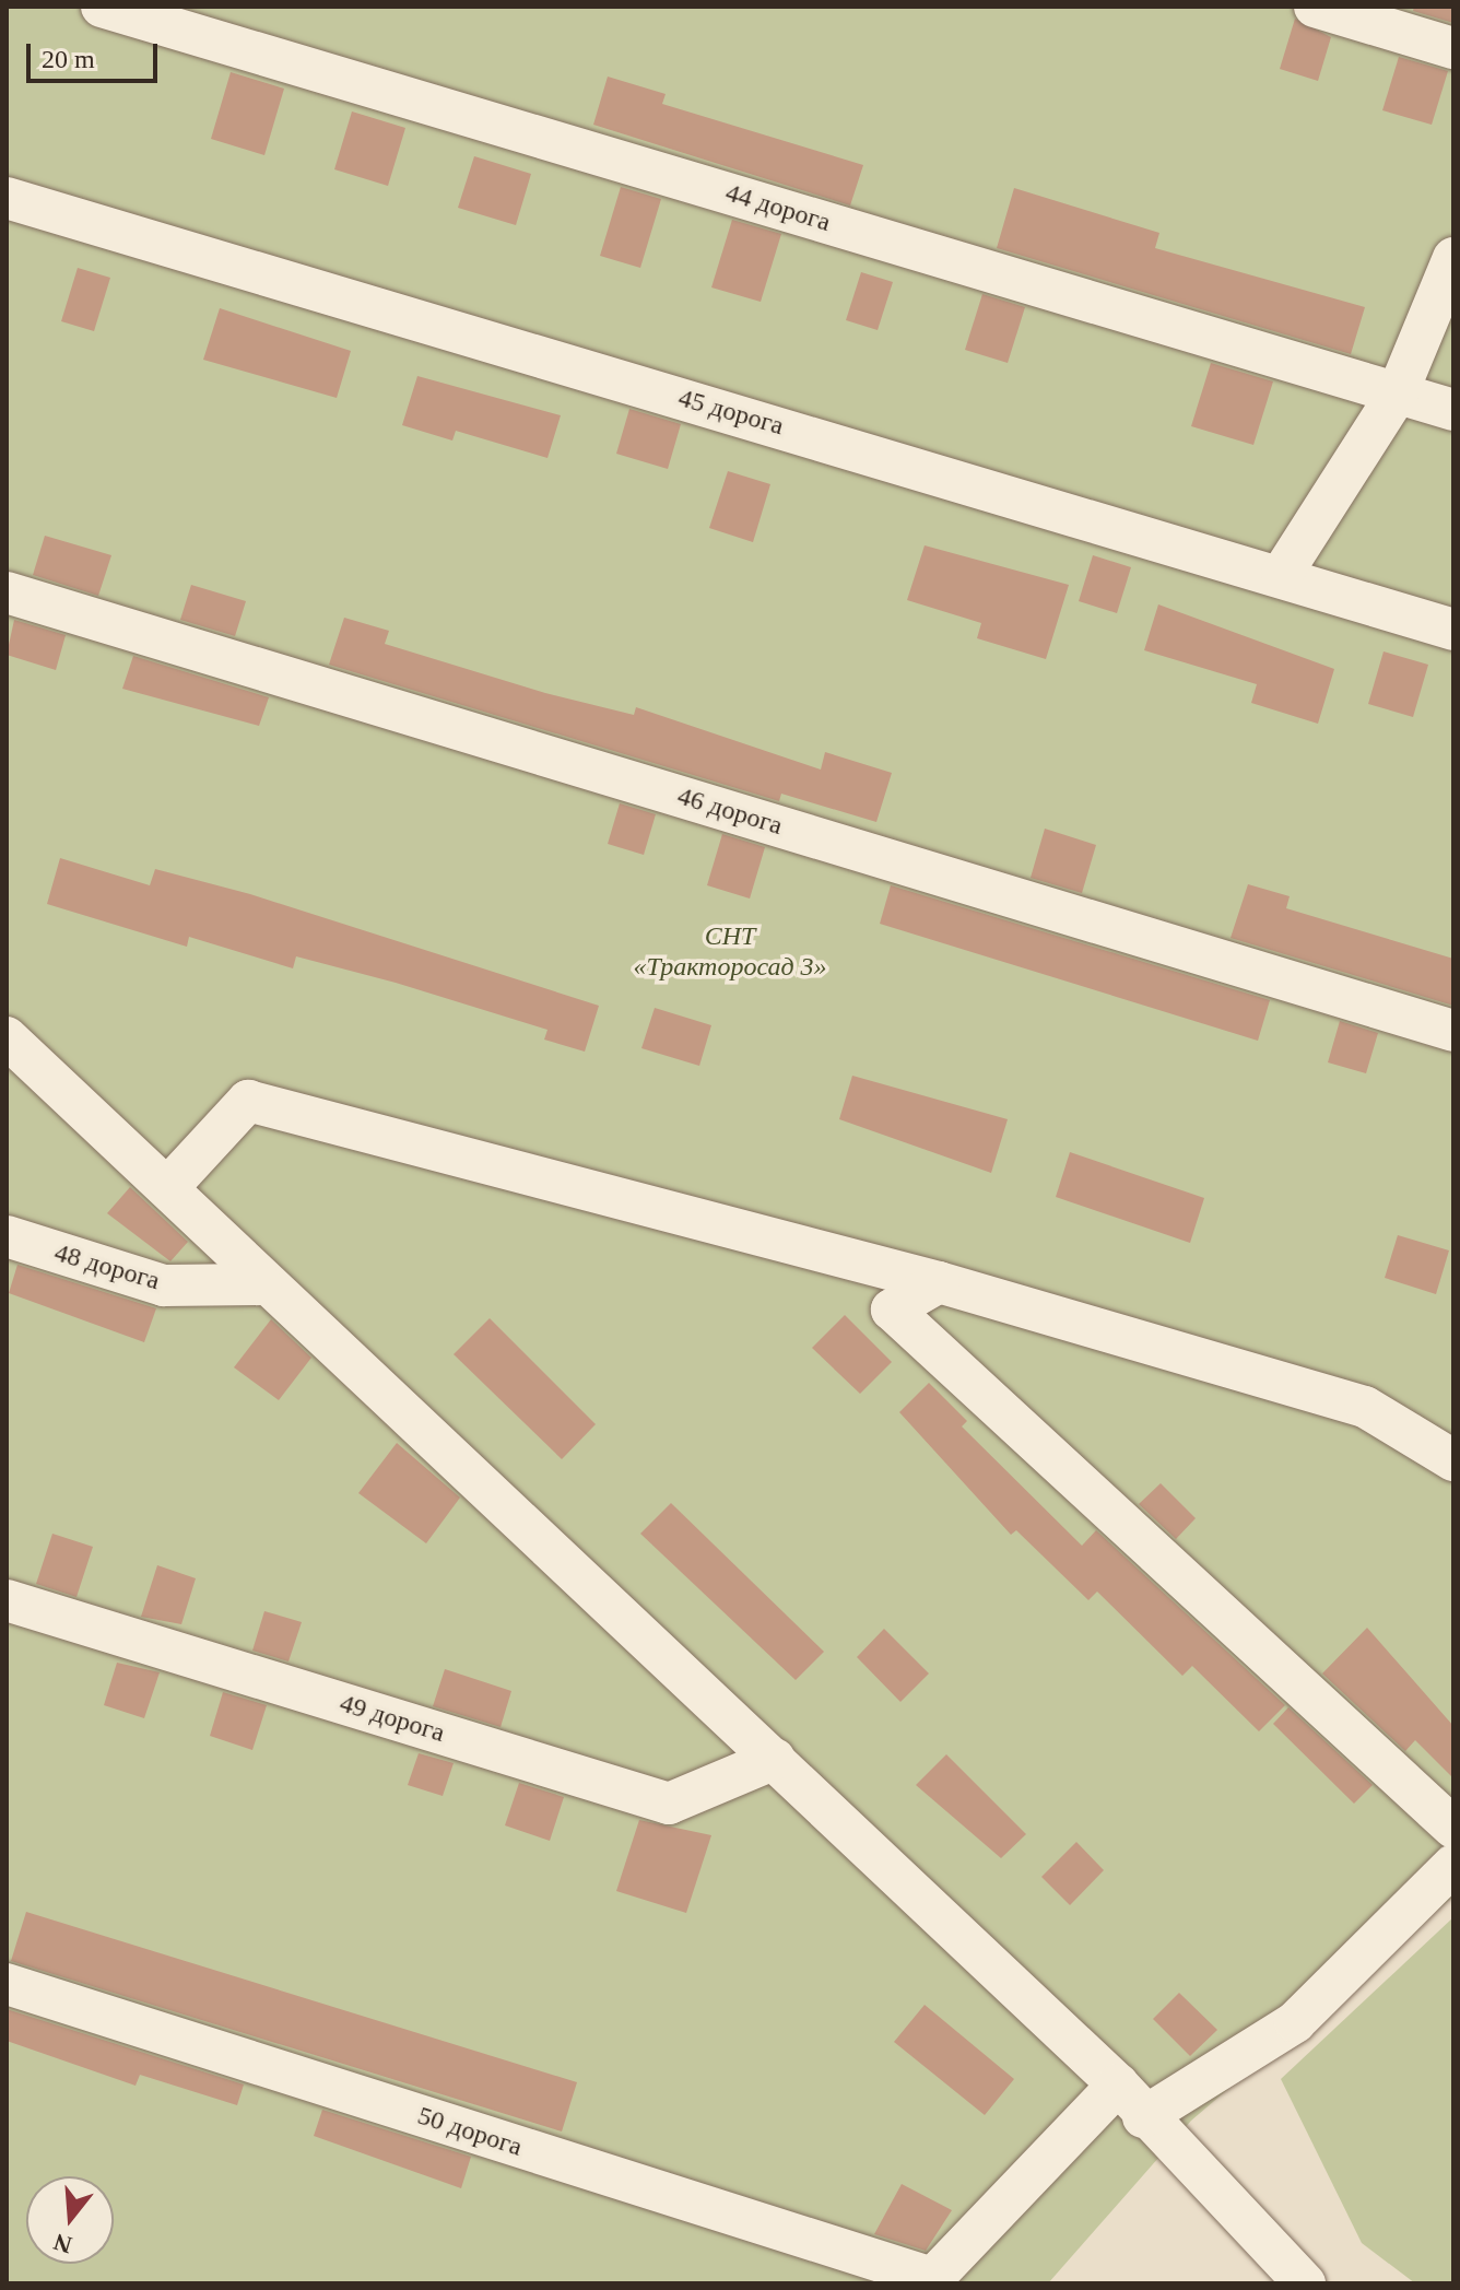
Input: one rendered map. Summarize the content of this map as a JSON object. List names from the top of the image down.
{
  "streets": {
    "street": [
      "44 дорога",
      "45 дорога",
      "46 дорога",
      "48 дорога",
      "49 дорога",
      "50 дорога"
    ]
  },
  "parks": ["СНТ «Тракторосад 3»"],
  "scale_bar": "20 m",
  "north": "bottom"
}
